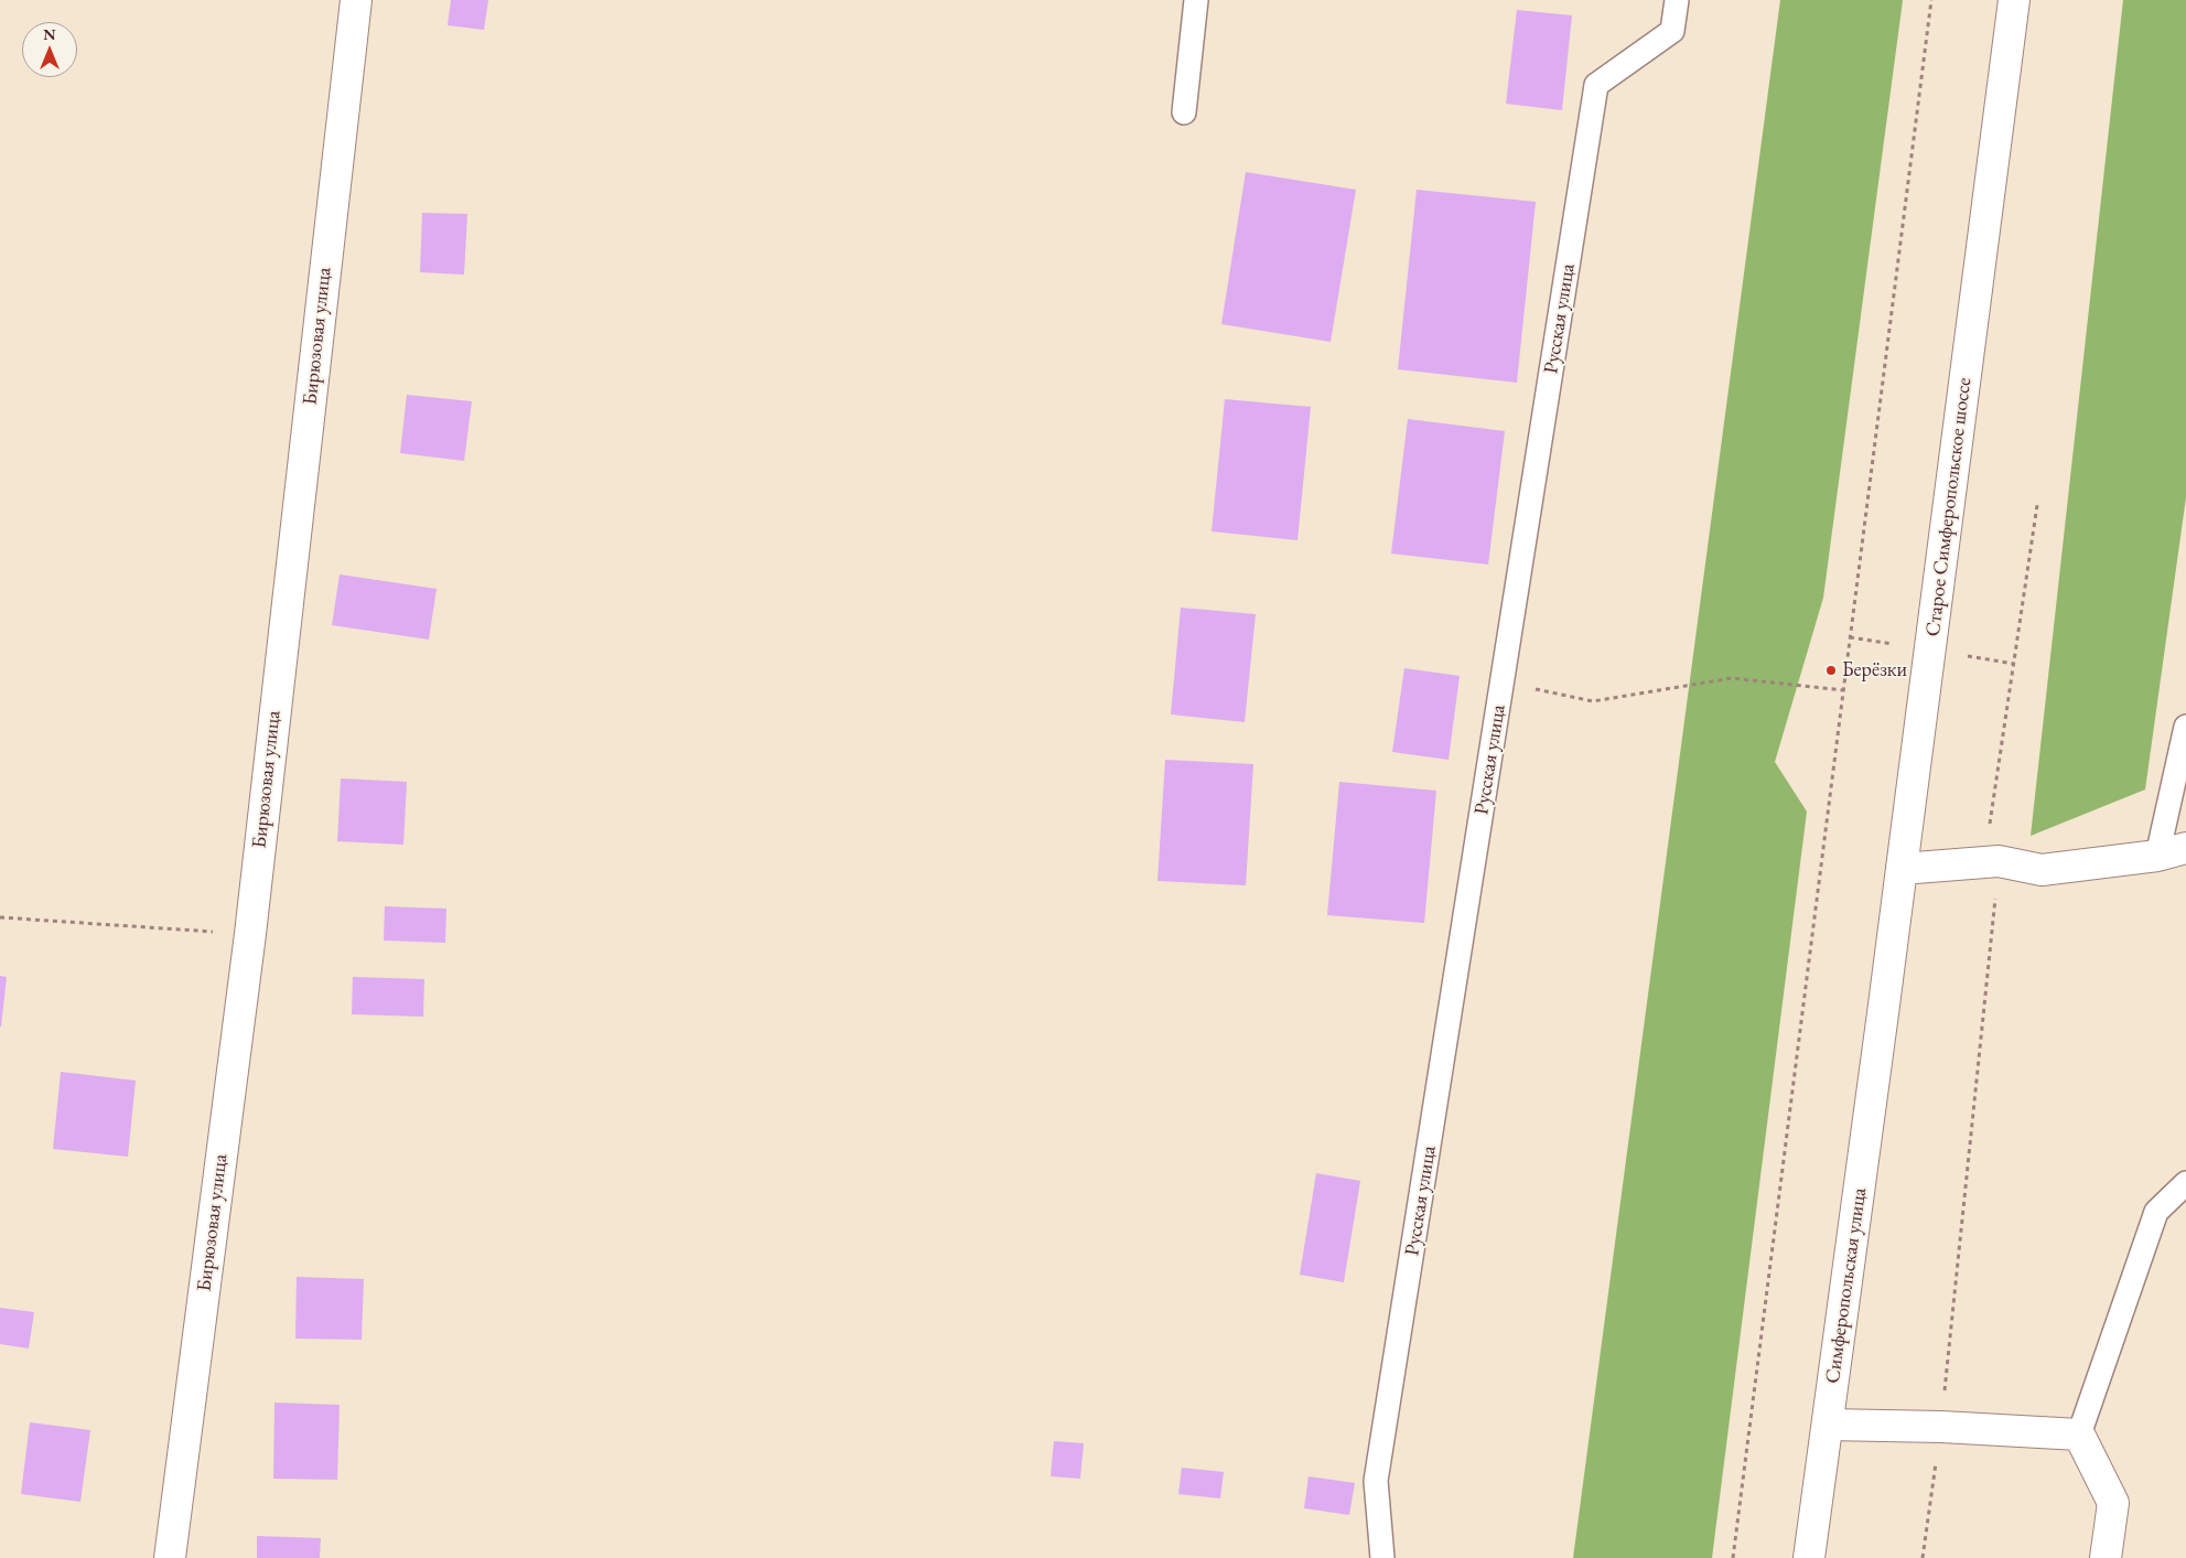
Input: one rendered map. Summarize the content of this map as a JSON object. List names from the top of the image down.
{
  "streets": {
    "street": ["Бирюзовая улица", "Старое Симферопольское шоссе", "Симферопольская улица"],
    "lane": ["Русская улица"]
  },
  "crossings": [
    ["Старое Симферопольское шоссе", "Симферопольская улица"]
  ],
  "places": ["Берёзки"],
  "north": "top"
}
